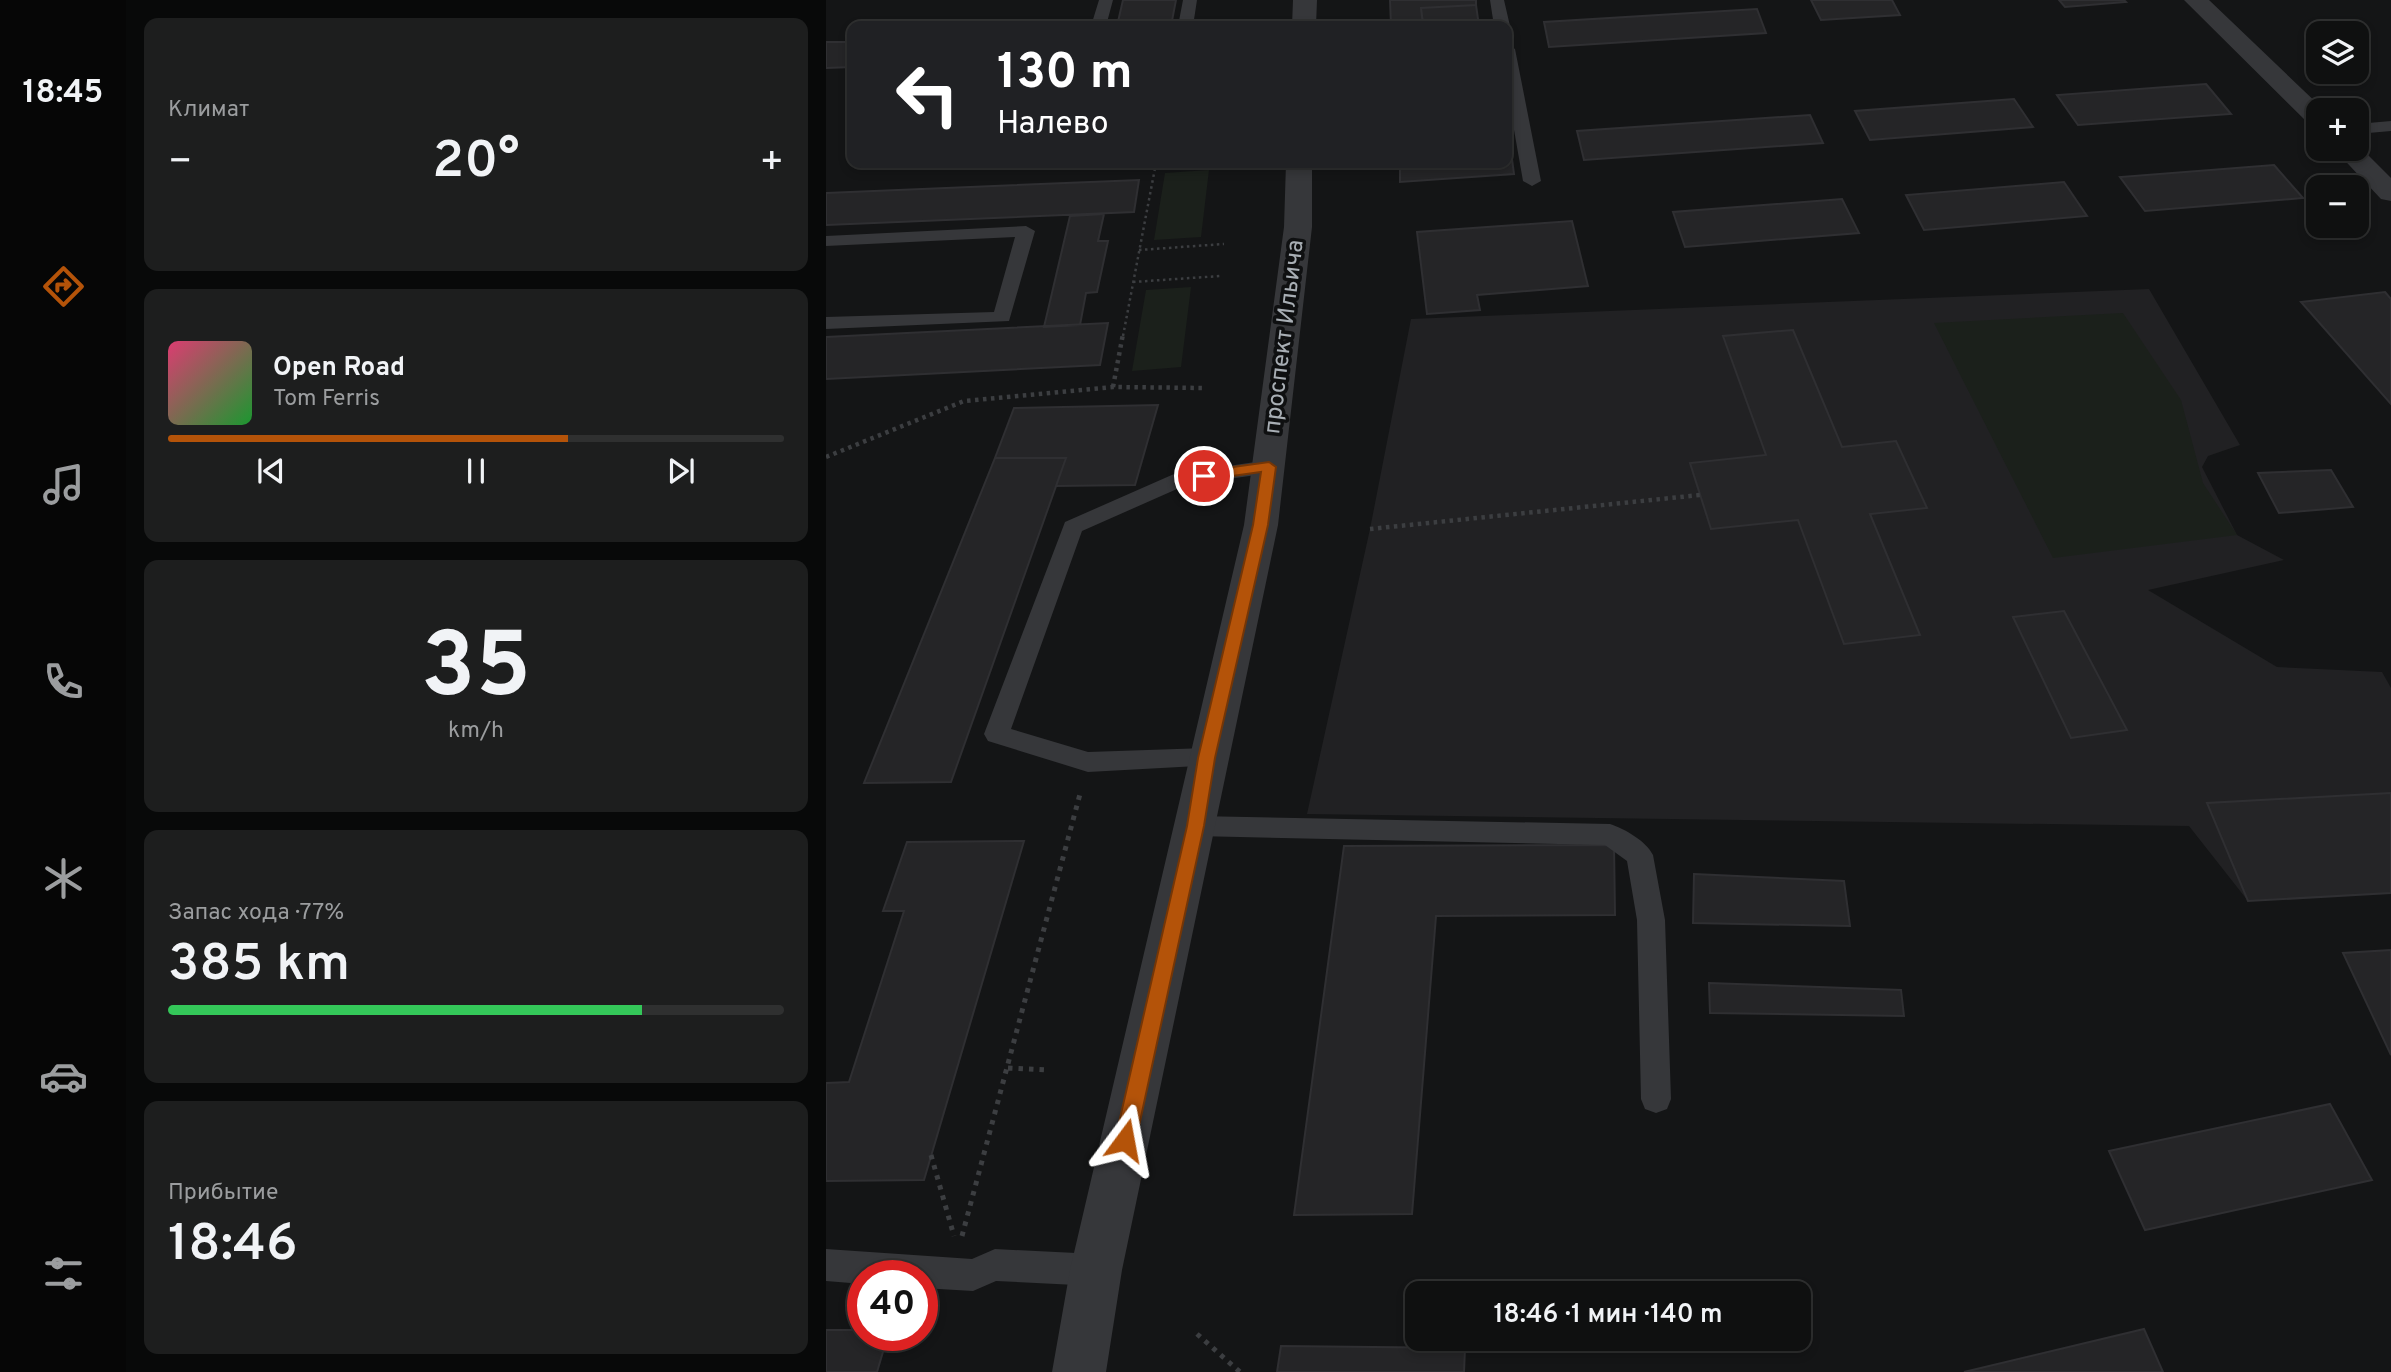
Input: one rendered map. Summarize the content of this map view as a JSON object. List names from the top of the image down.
{
  "streets": {
    "street": ["проспект Ильича"]
  },
  "page": {
    "tabs": "18:45",
    "tile": [
      "Климат",
      ["35", "km/h"],
      ["Запас хода · 77%", "385 km"],
      ["Прибытие", "18:46"]
    ],
    "map_buttons": ["+", "−"],
    "turn": ["130 m", "Налево"],
    "heat": ["−", "20°", "+"],
    "song": ["Open Road", "Tom Ferris"],
    "limit": "40",
    "trip": "18:46 · 1 мин · 140 m"
  }
}
